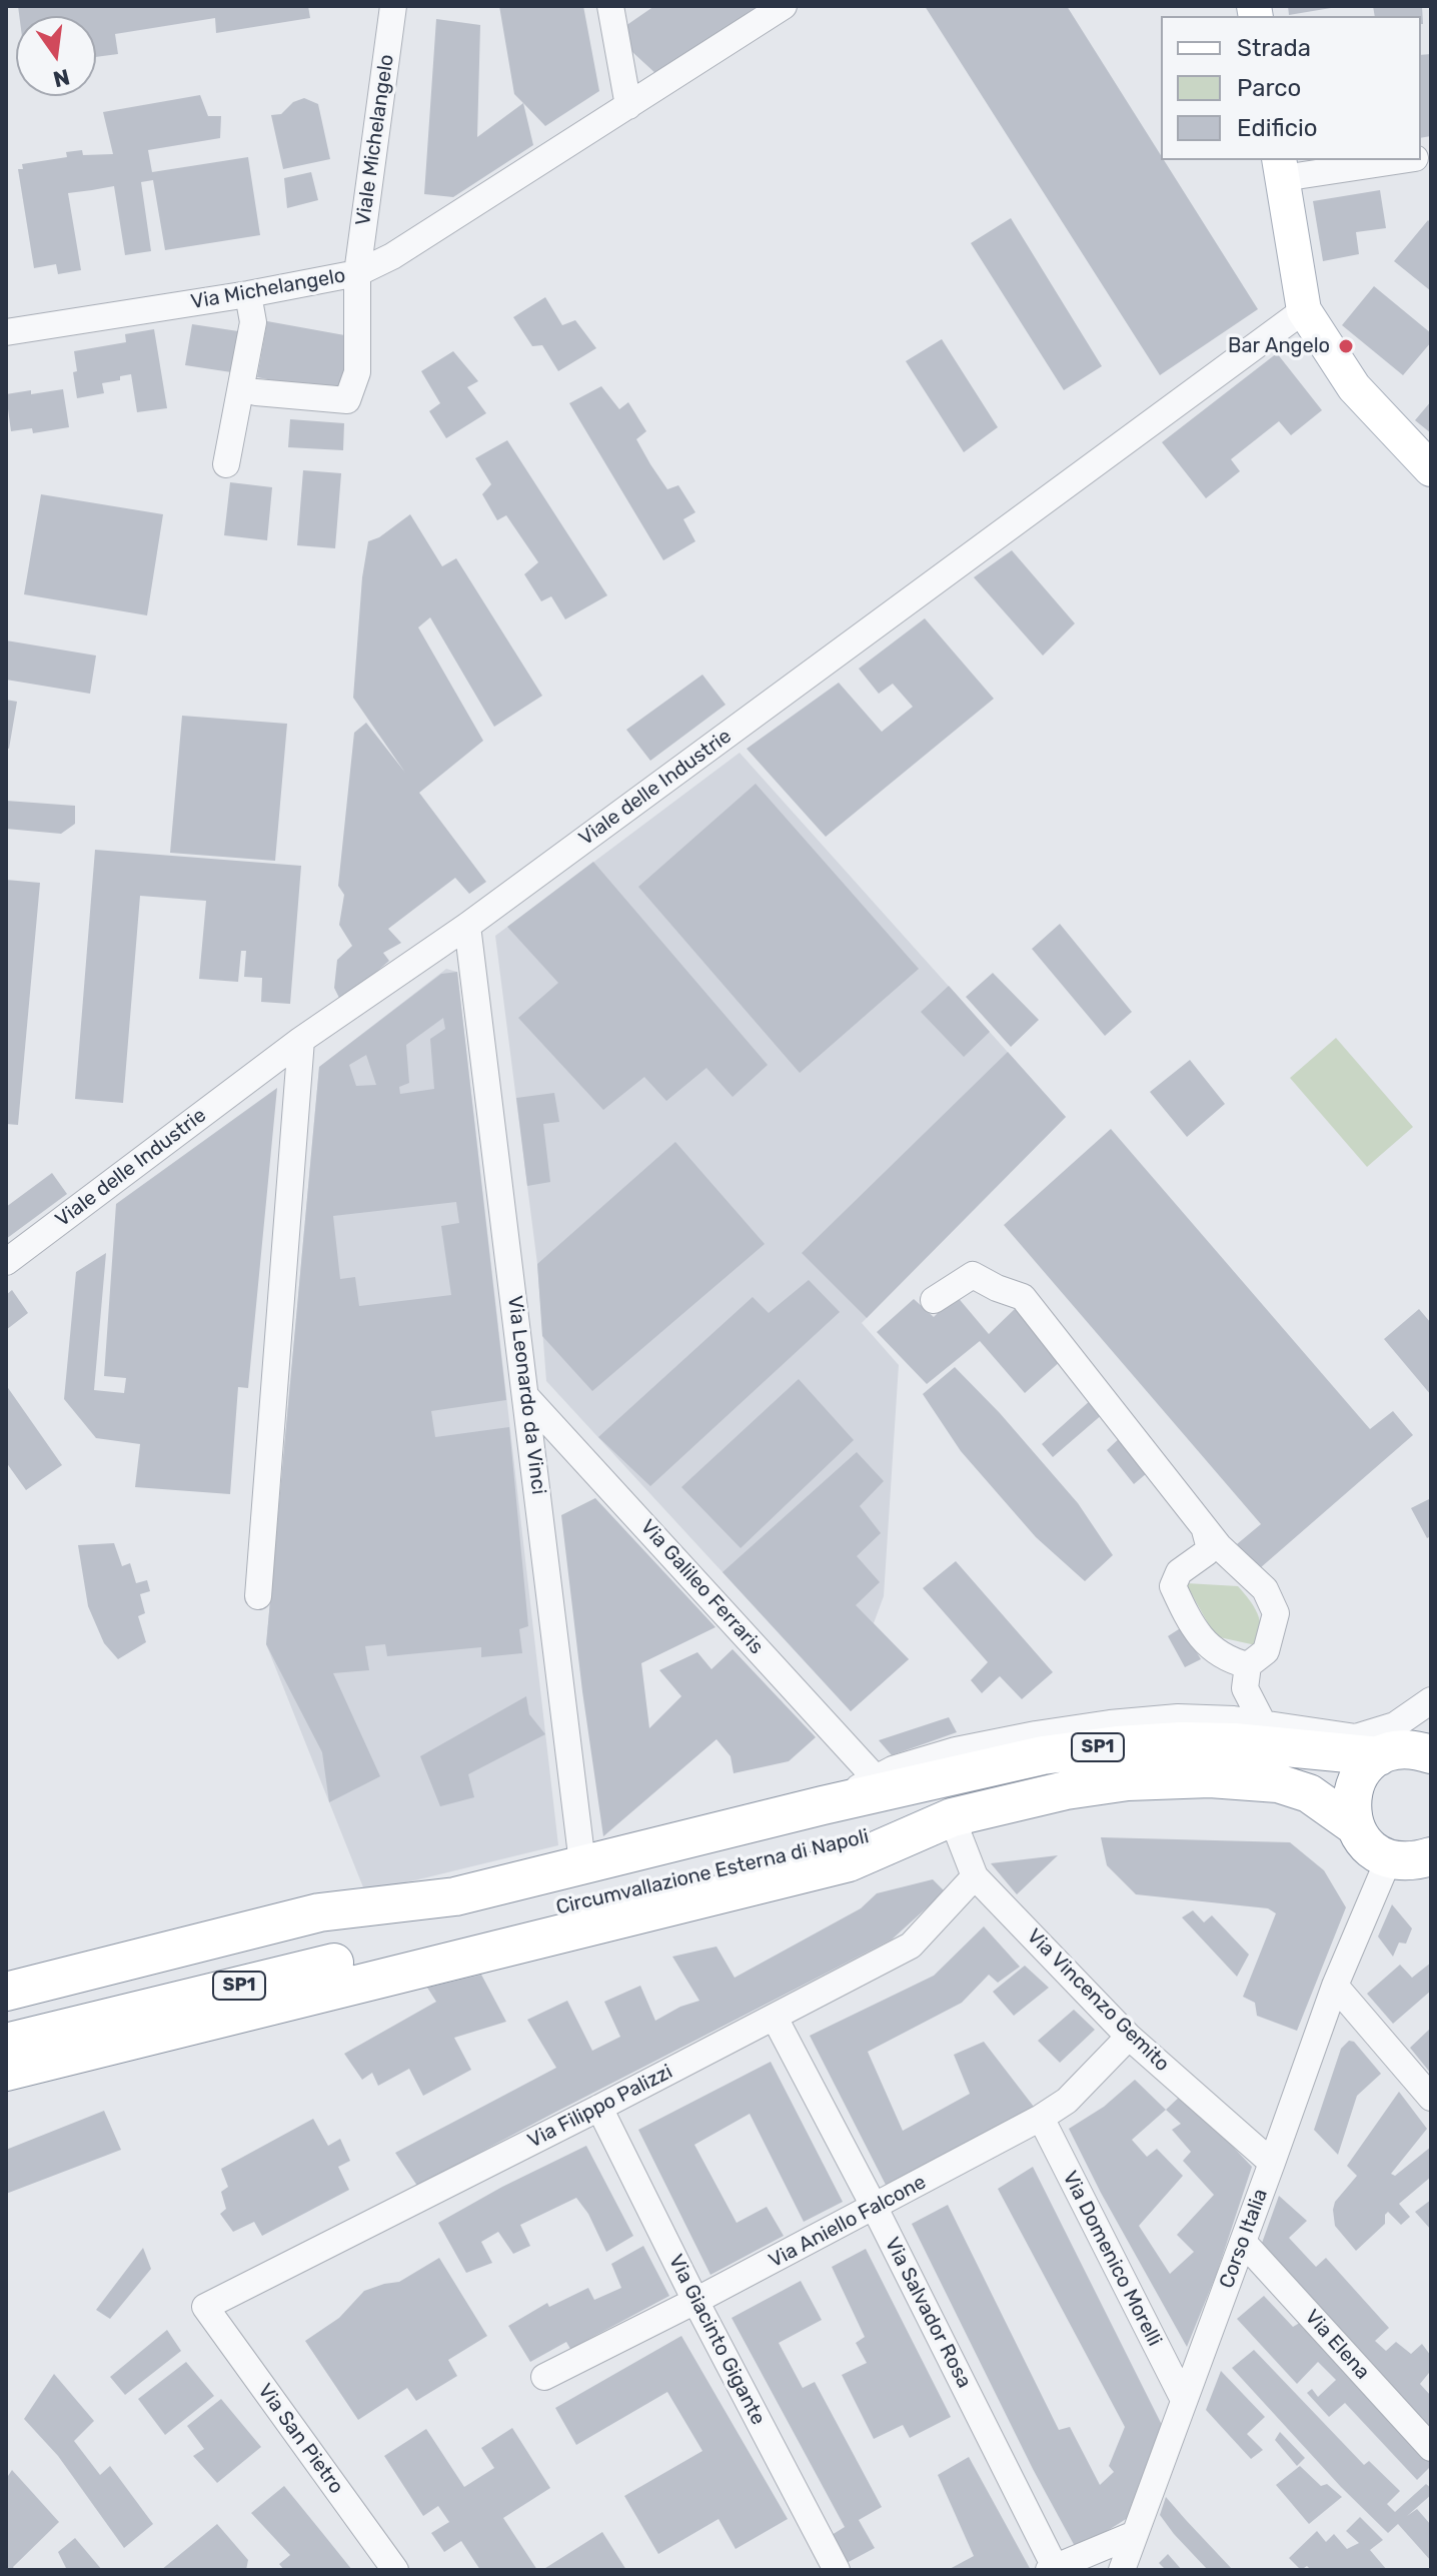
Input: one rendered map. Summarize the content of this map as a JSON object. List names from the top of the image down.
{
  "streets": {
    "highway": ["SP1", "Circumvallazione Esterna di Napoli"],
    "street": [
      "Viale Michelangelo",
      "Via Michelangelo",
      "Viale delle Industrie",
      "Via Leonardo da Vinci",
      "Via Galileo Ferraris",
      "Via Vincenzo Gemito",
      "Via Filippo Palizzi",
      "Via Aniello Falcone",
      "Corso Italia",
      "Via Domenico Morelli",
      "Via Salvador Rosa",
      "Via Giacinto Gigante",
      "Via Elena",
      "Via San Pietro"
    ]
  },
  "crossings": [
    ["Viale Michelangelo", "Via Michelangelo"],
    ["Viale delle Industrie", "Via Leonardo da Vinci"],
    ["Via Leonardo da Vinci", "Via Galileo Ferraris"],
    ["Via Leonardo da Vinci", "Circumvallazione Esterna di Napoli"],
    ["SP1", "Circumvallazione Esterna di Napoli"],
    ["Circumvallazione Esterna di Napoli", "Via Vincenzo Gemito"],
    ["Via Vincenzo Gemito", "Via Filippo Palizzi"],
    ["Via Vincenzo Gemito", "Via Aniello Falcone"],
    ["Via Vincenzo Gemito", "Corso Italia"],
    ["Via Filippo Palizzi", "Via Salvador Rosa"],
    ["Via Filippo Palizzi", "Via Giacinto Gigante"],
    ["Via Filippo Palizzi", "Via San Pietro"],
    ["Via Aniello Falcone", "Via Domenico Morelli"],
    ["Via Aniello Falcone", "Via Salvador Rosa"],
    ["Via Aniello Falcone", "Via Giacinto Gigante"],
    ["Corso Italia", "Via Domenico Morelli"],
    ["Corso Italia", "Via Elena"]
  ],
  "places": ["Bar Angelo"],
  "legend": ["Strada", "Parco", "Edificio"],
  "north": "bottom"
}
